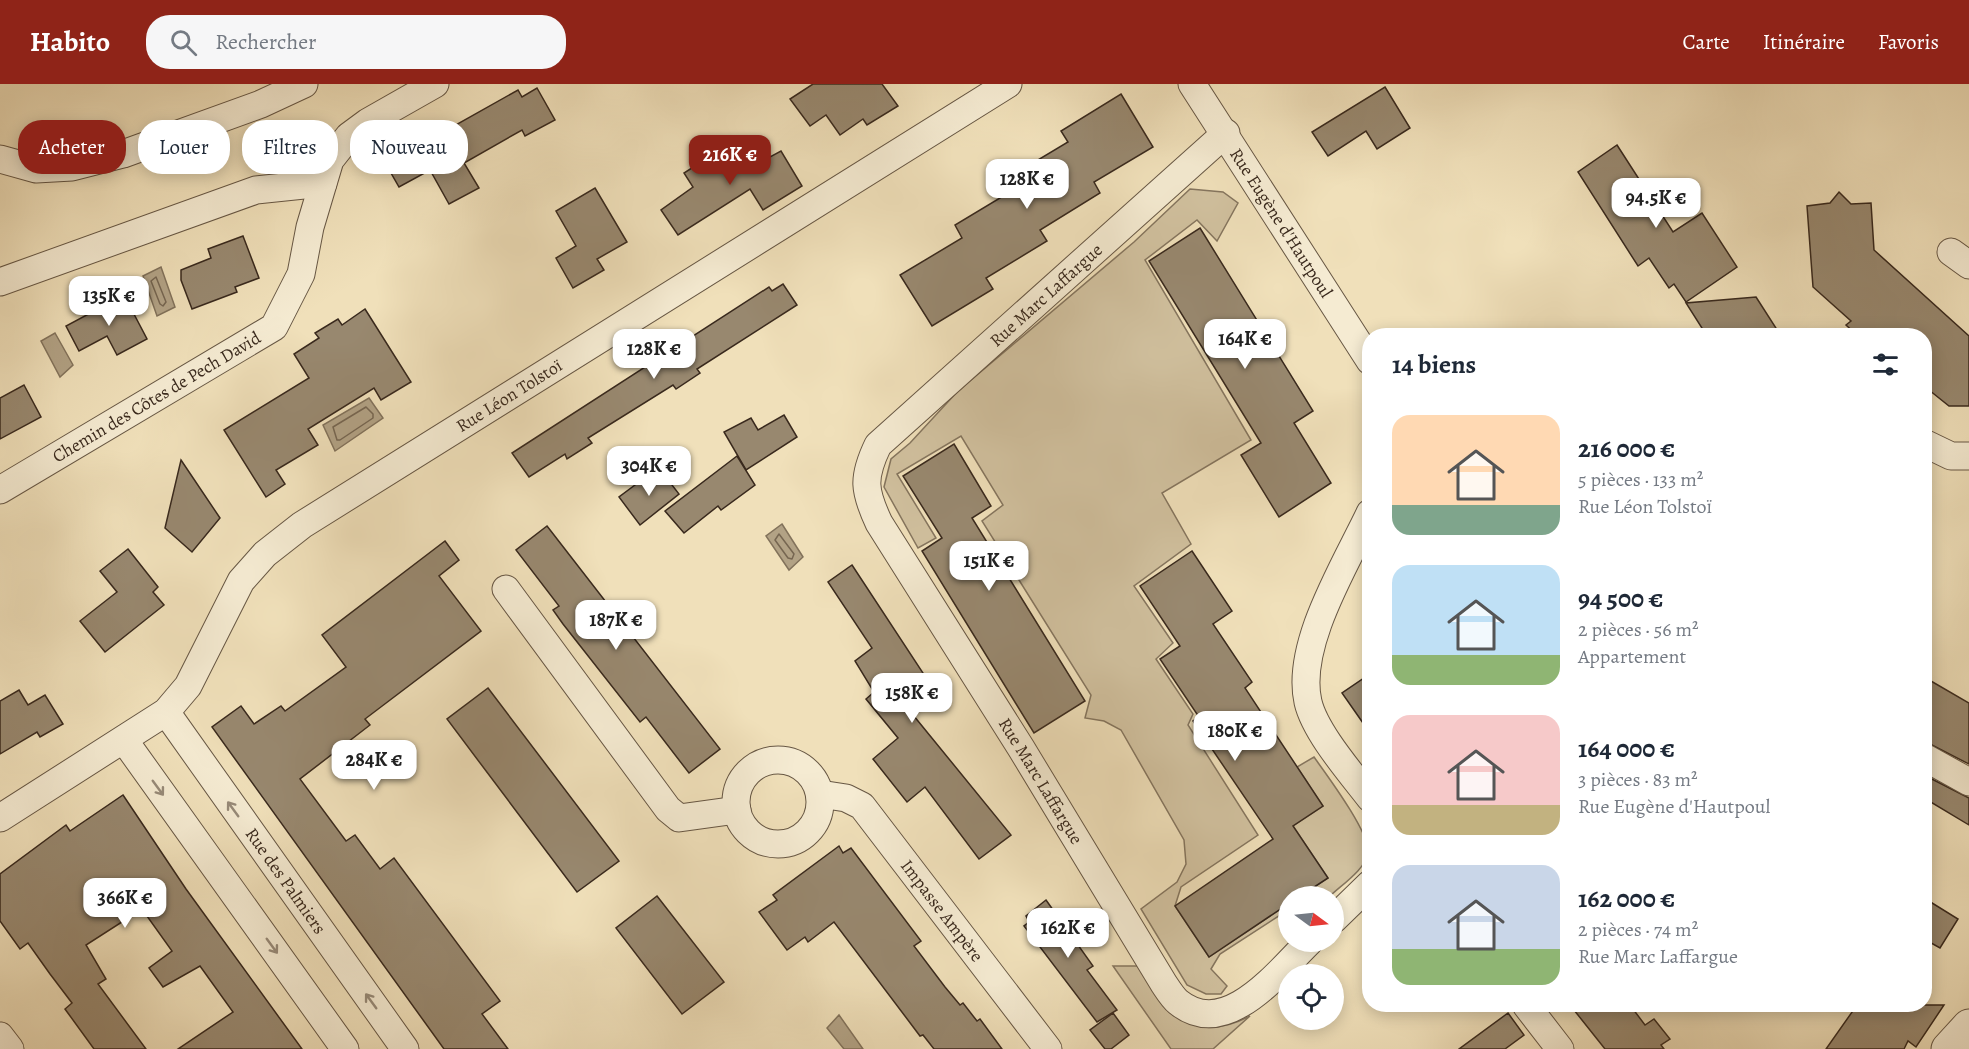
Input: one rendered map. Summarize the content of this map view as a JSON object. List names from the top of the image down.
{
  "streets": {
    "street": [
      "Rue Eugène d'Hautpoul",
      "Rue Marc Laffargue",
      "Rue Léon Tolstoï",
      "Chemin des Côtes de Pech David",
      "Rue des Palmiers",
      "Impasse Ampère"
    ]
  },
  "crossings": [
    ["Rue Eugène d'Hautpoul", "Rue Marc Laffargue"],
    ["Rue Léon Tolstoï", "Rue des Palmiers"]
  ],
  "north": "right",
  "page": {
    "header": "Habito",
    "search": "Rechercher",
    "nav": ["Carte", "Itinéraire", "Favoris"],
    "chip": [
      "Acheter",
      "Louer",
      "Filtres",
      "Nouveau"
    ],
    "price": [
      "216K €",
      "128K €",
      "94.5K €",
      "135K €",
      "164K €",
      "128K €",
      "304K €",
      "151K €",
      "187K €",
      "158K €",
      "180K €",
      "284K €",
      "366K €",
      "162K €"
    ],
    "heading": "14 biens",
    "list": [
      {
        "name": "216 000 €",
        "note": "5 pièces · 133 m² · Rue Léon Tolstoï"
      },
      {
        "name": "94 500 €",
        "note": "2 pièces · 56 m² · Appartement"
      },
      {
        "name": "164 000 €",
        "note": "3 pièces · 83 m² · Rue Eugène d'Hautpoul"
      },
      {
        "name": "162 000 €",
        "note": "2 pièces · 74 m² · Rue Marc Laffargue"
      }
    ]
  }
}
